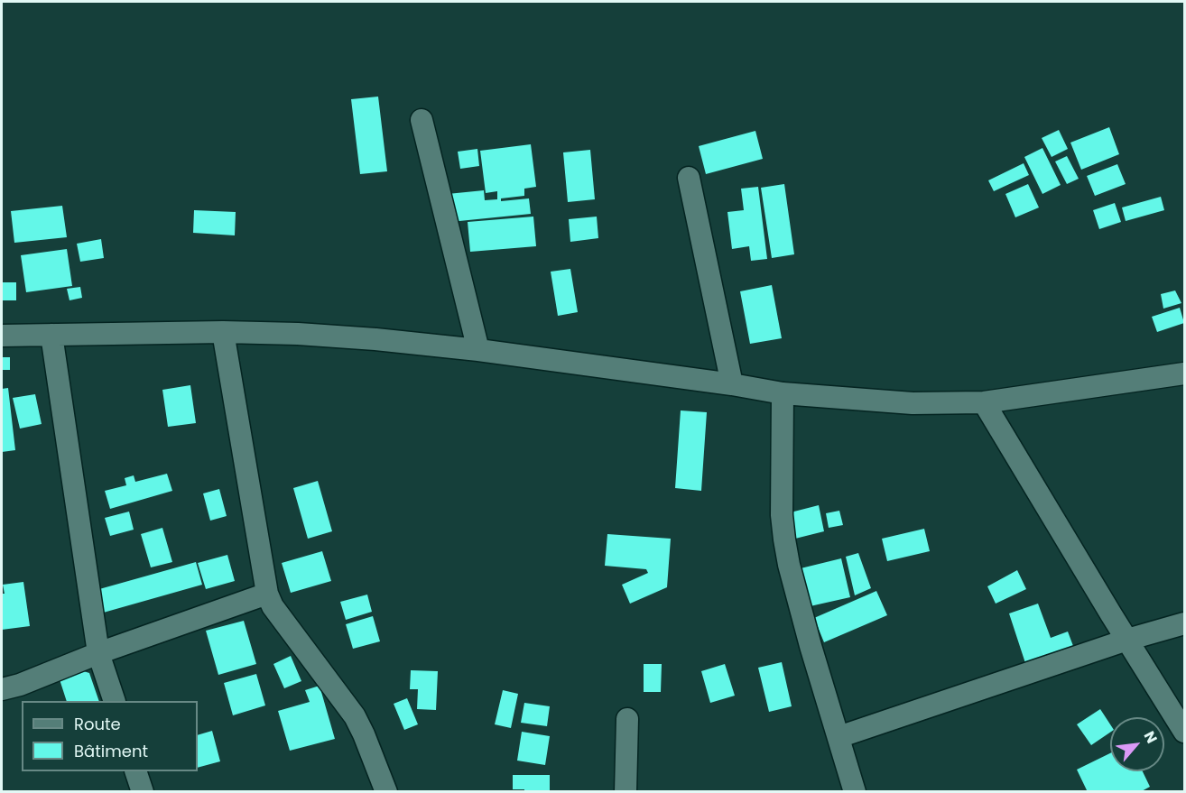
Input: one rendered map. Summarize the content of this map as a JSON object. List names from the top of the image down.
{
  "legend": ["Route", "Bâtiment"],
  "north": "top right"
}
